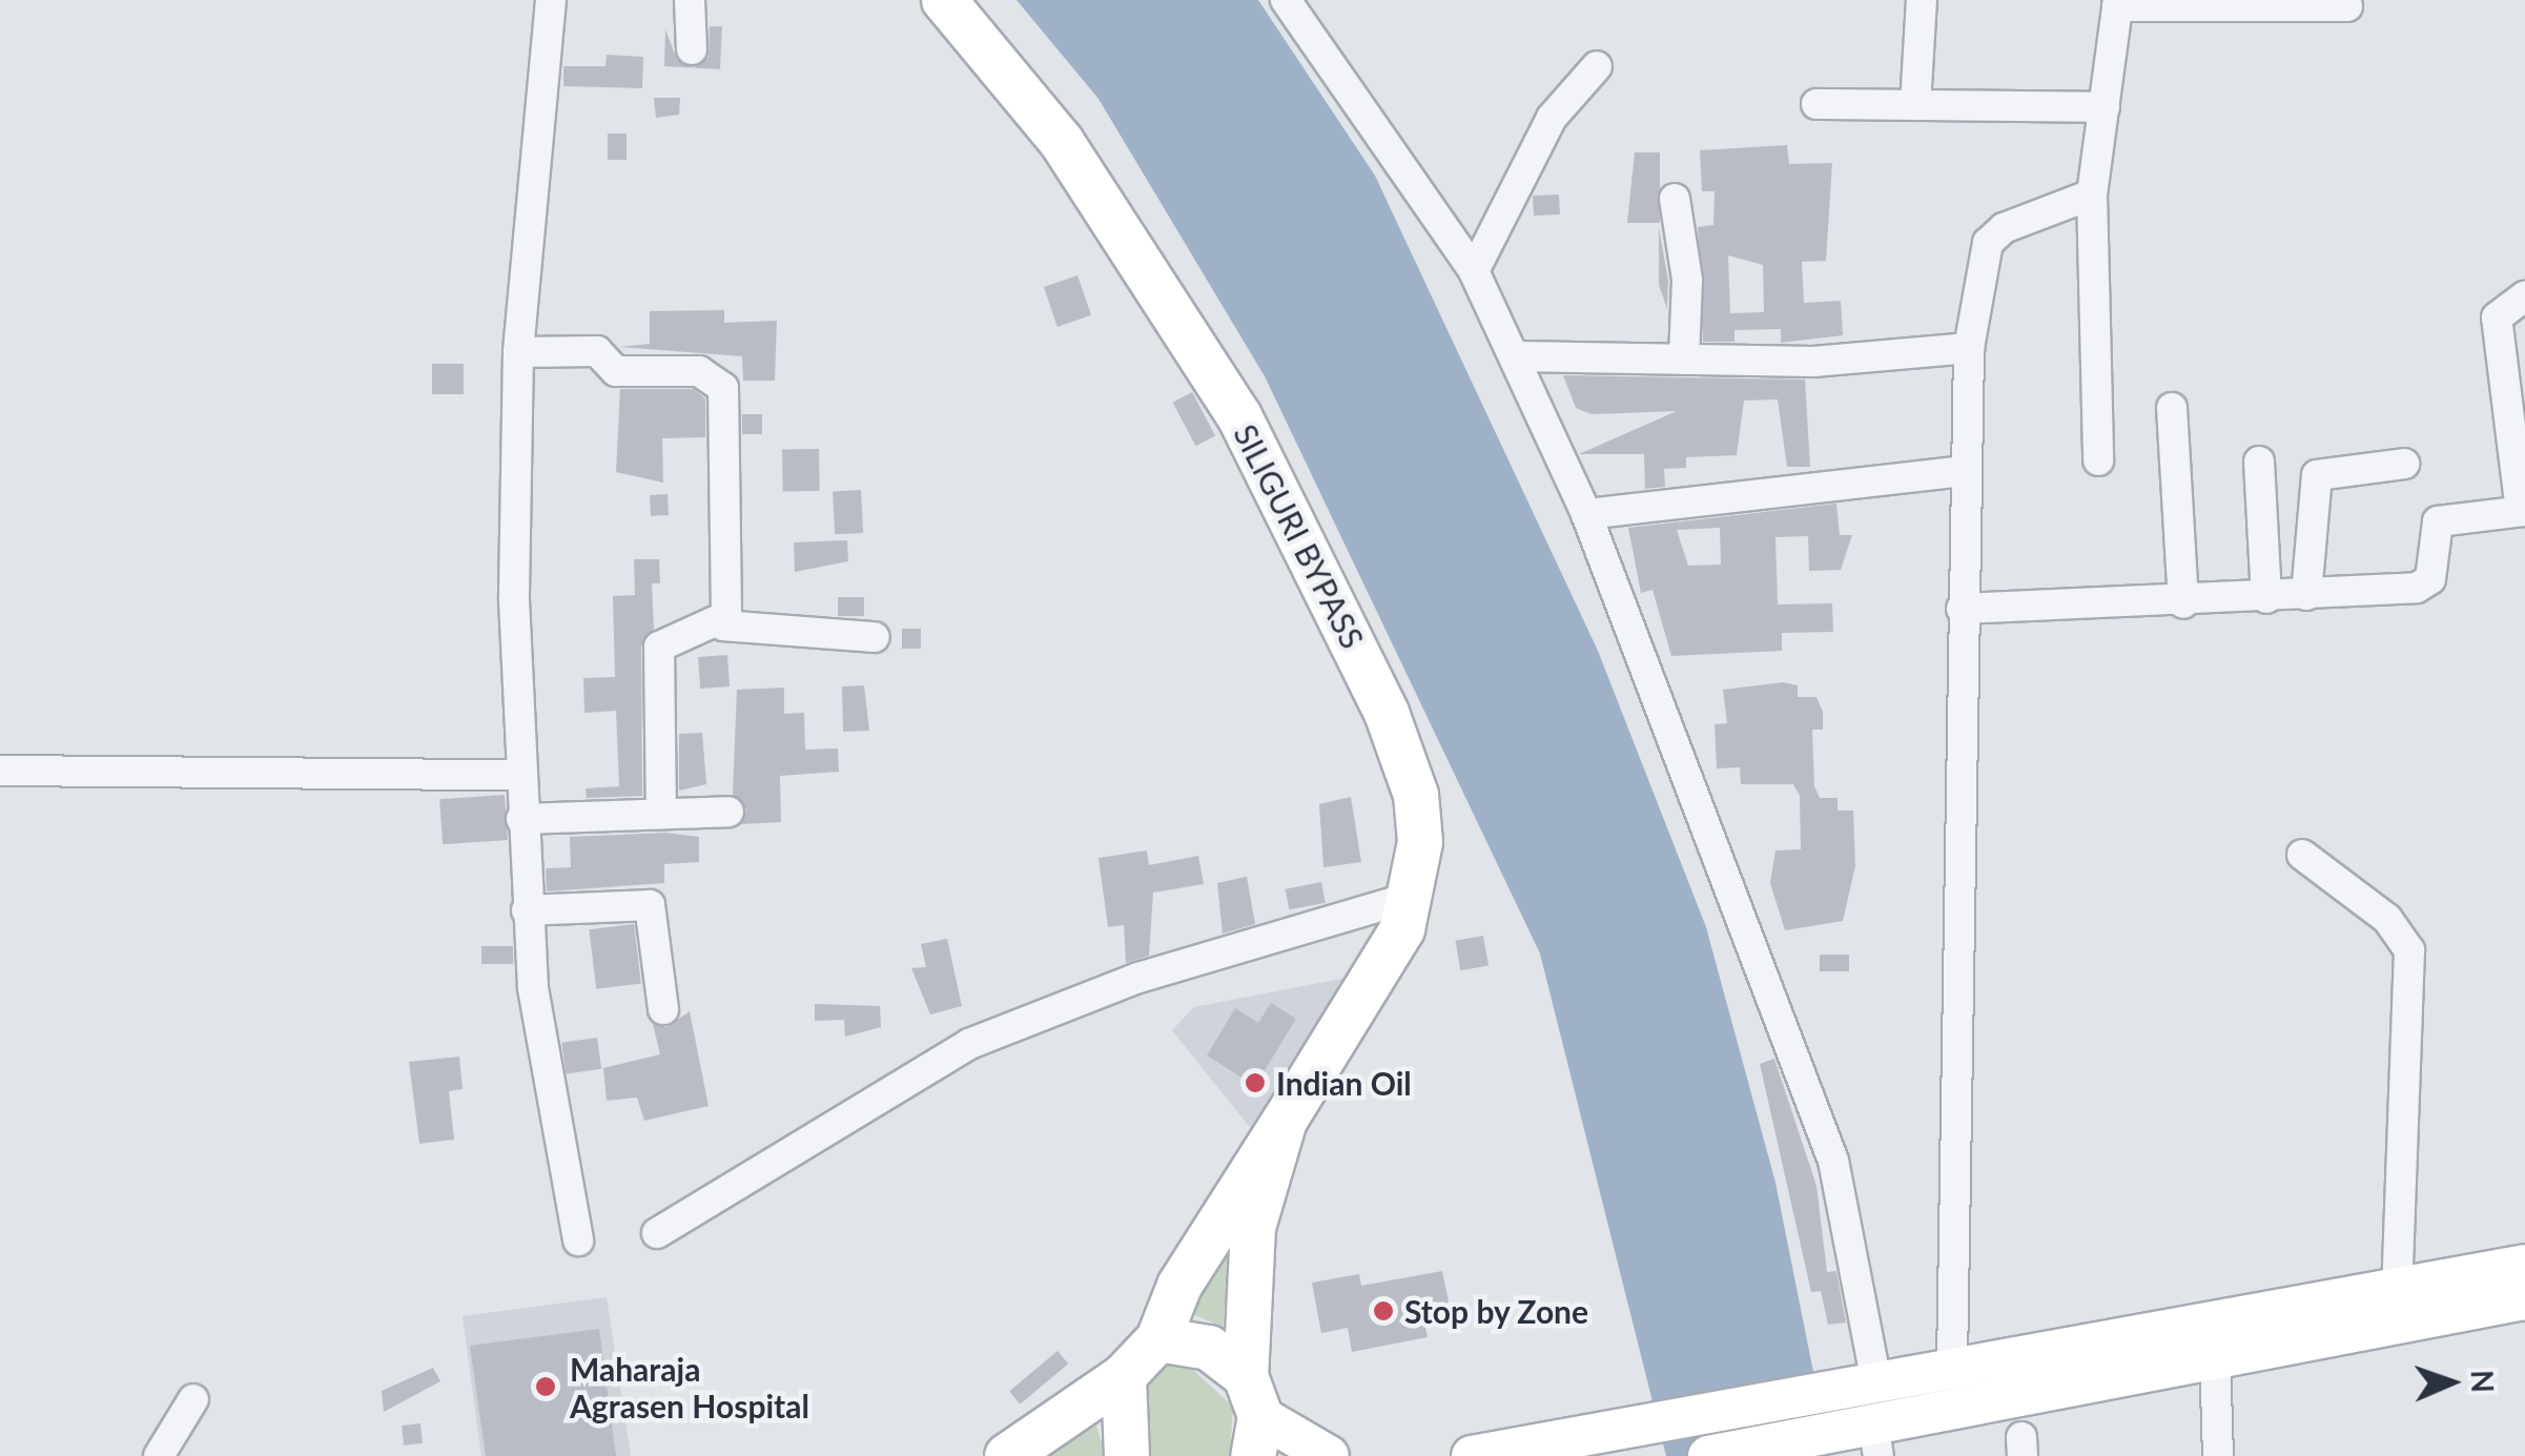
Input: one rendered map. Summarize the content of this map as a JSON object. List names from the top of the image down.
{
  "streets": {
    "highway": ["SILIGURI BYPASS"]
  },
  "places": ["Indian Oil", "Stop by Zone", "Maharaja Agrasen Hospital"],
  "north": "right"
}
